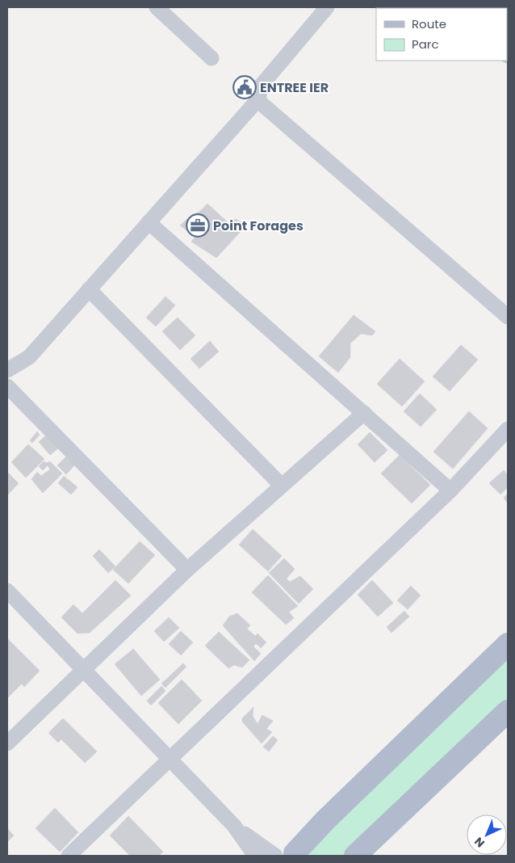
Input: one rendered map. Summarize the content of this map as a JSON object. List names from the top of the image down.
{
  "places": {
    "public building": ["ENTREE IER"],
    "office": ["Point Forages"]
  },
  "legend": ["Route", "Parc"],
  "north": "bottom left"
}
